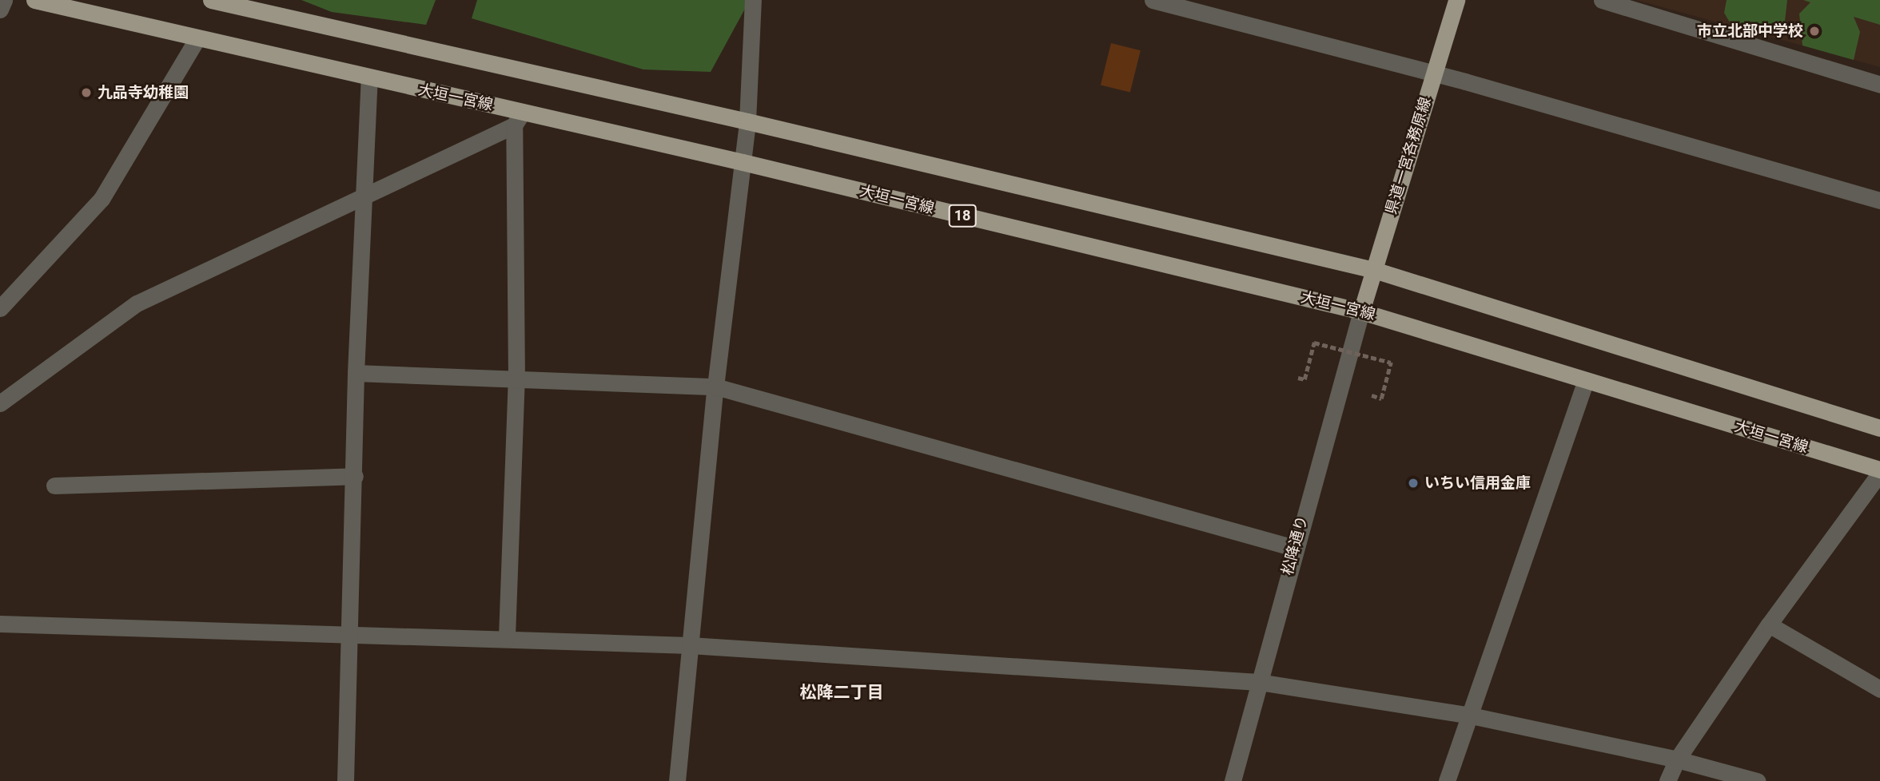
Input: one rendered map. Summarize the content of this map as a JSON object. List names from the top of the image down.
{
  "streets": {
    "main road": ["大垣一宮線", "県道一宮各務原線", "18"],
    "street": ["松降通り"]
  },
  "crossings": [
    ["大垣一宮線", "県道一宮各務原線"],
    ["大垣一宮線", "松降通り"],
    ["県道一宮各務原線", "松降通り"]
  ],
  "districts": ["松降二丁目"],
  "places": ["市立北部中学校", "九品寺幼稚園", "いちい信用金庫"]
}
